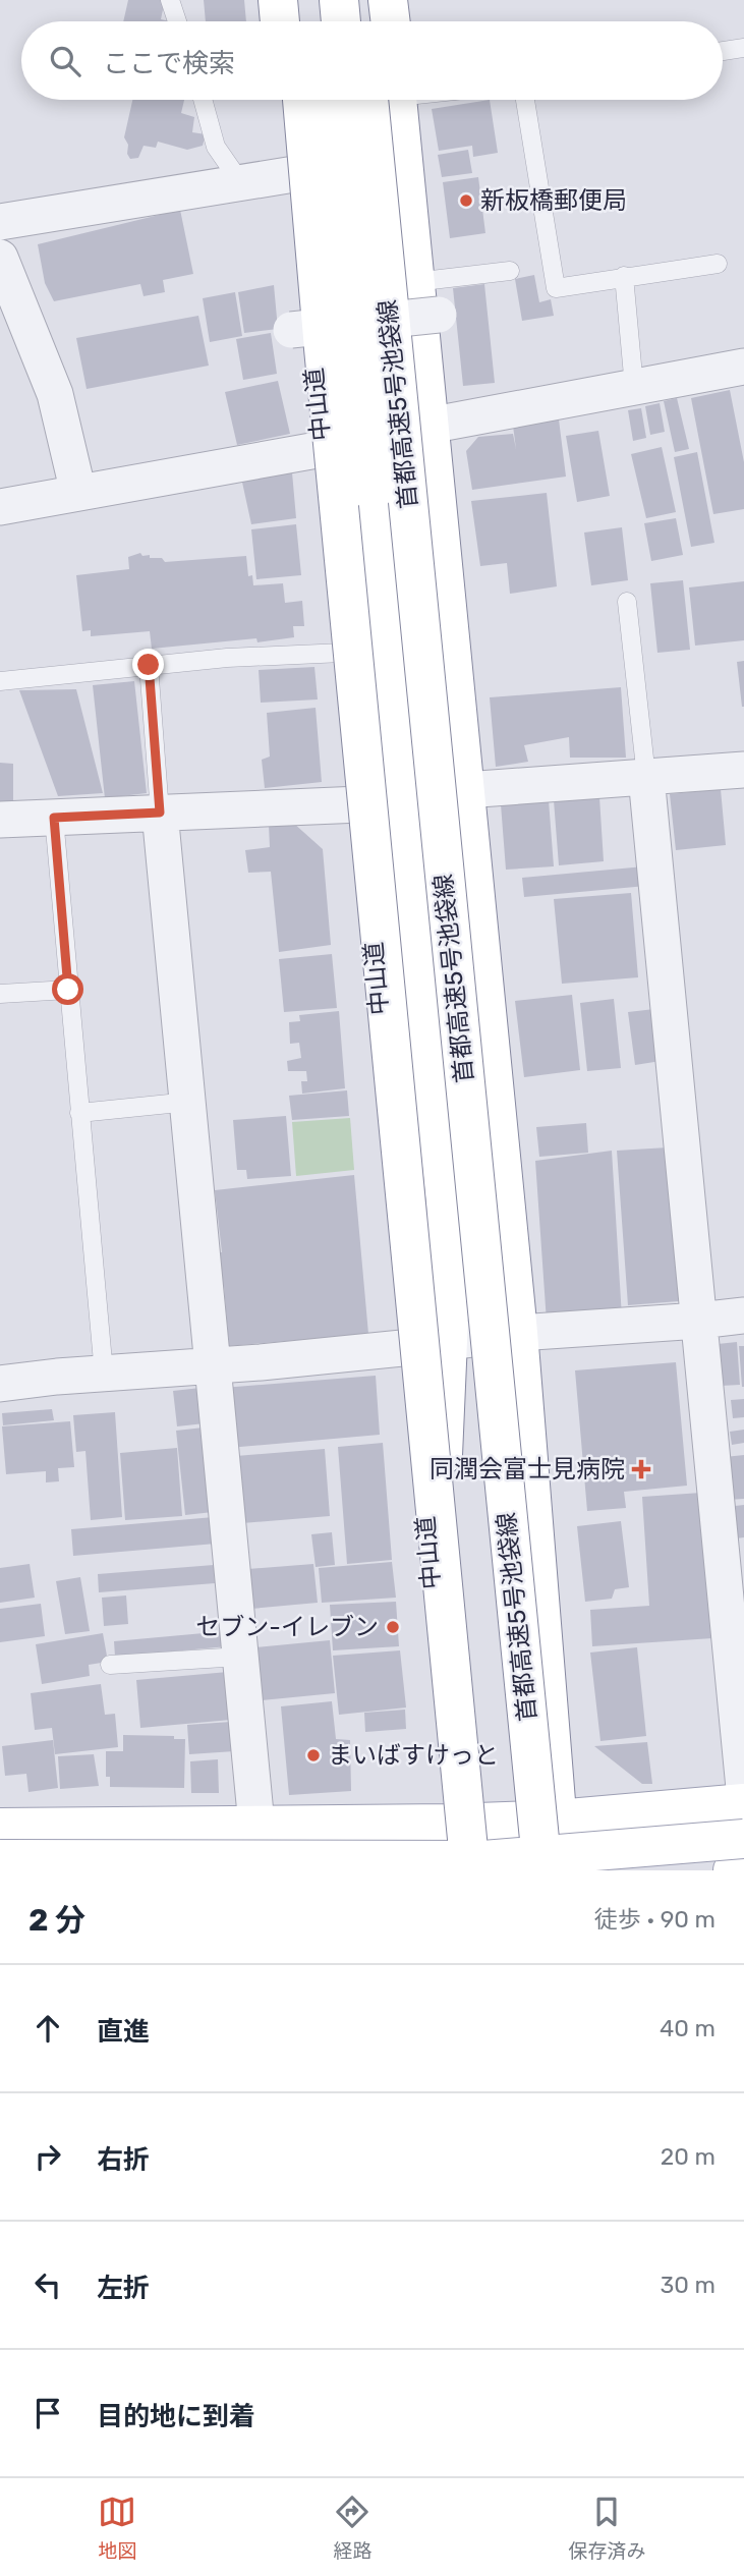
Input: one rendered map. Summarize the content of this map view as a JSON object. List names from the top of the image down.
{
  "streets": {
    "main road": ["中山道", "首都高速5号池袋線"]
  },
  "places": {
    "other": ["新板橋郵便局", "セブン-イレブン", "まいばすけっと"],
    "health": ["同潤会富士見病院"]
  },
  "page": {
    "search": "ここで検索",
    "heading": ["2 分", "徒歩 · 90 m"],
    "list": [
      ["直進", "40 m"],
      ["右折", "20 m"],
      ["左折", "30 m"],
      "目的地に到着"
    ],
    "nav": ["地図", "経路", "保存済み"]
  }
}
